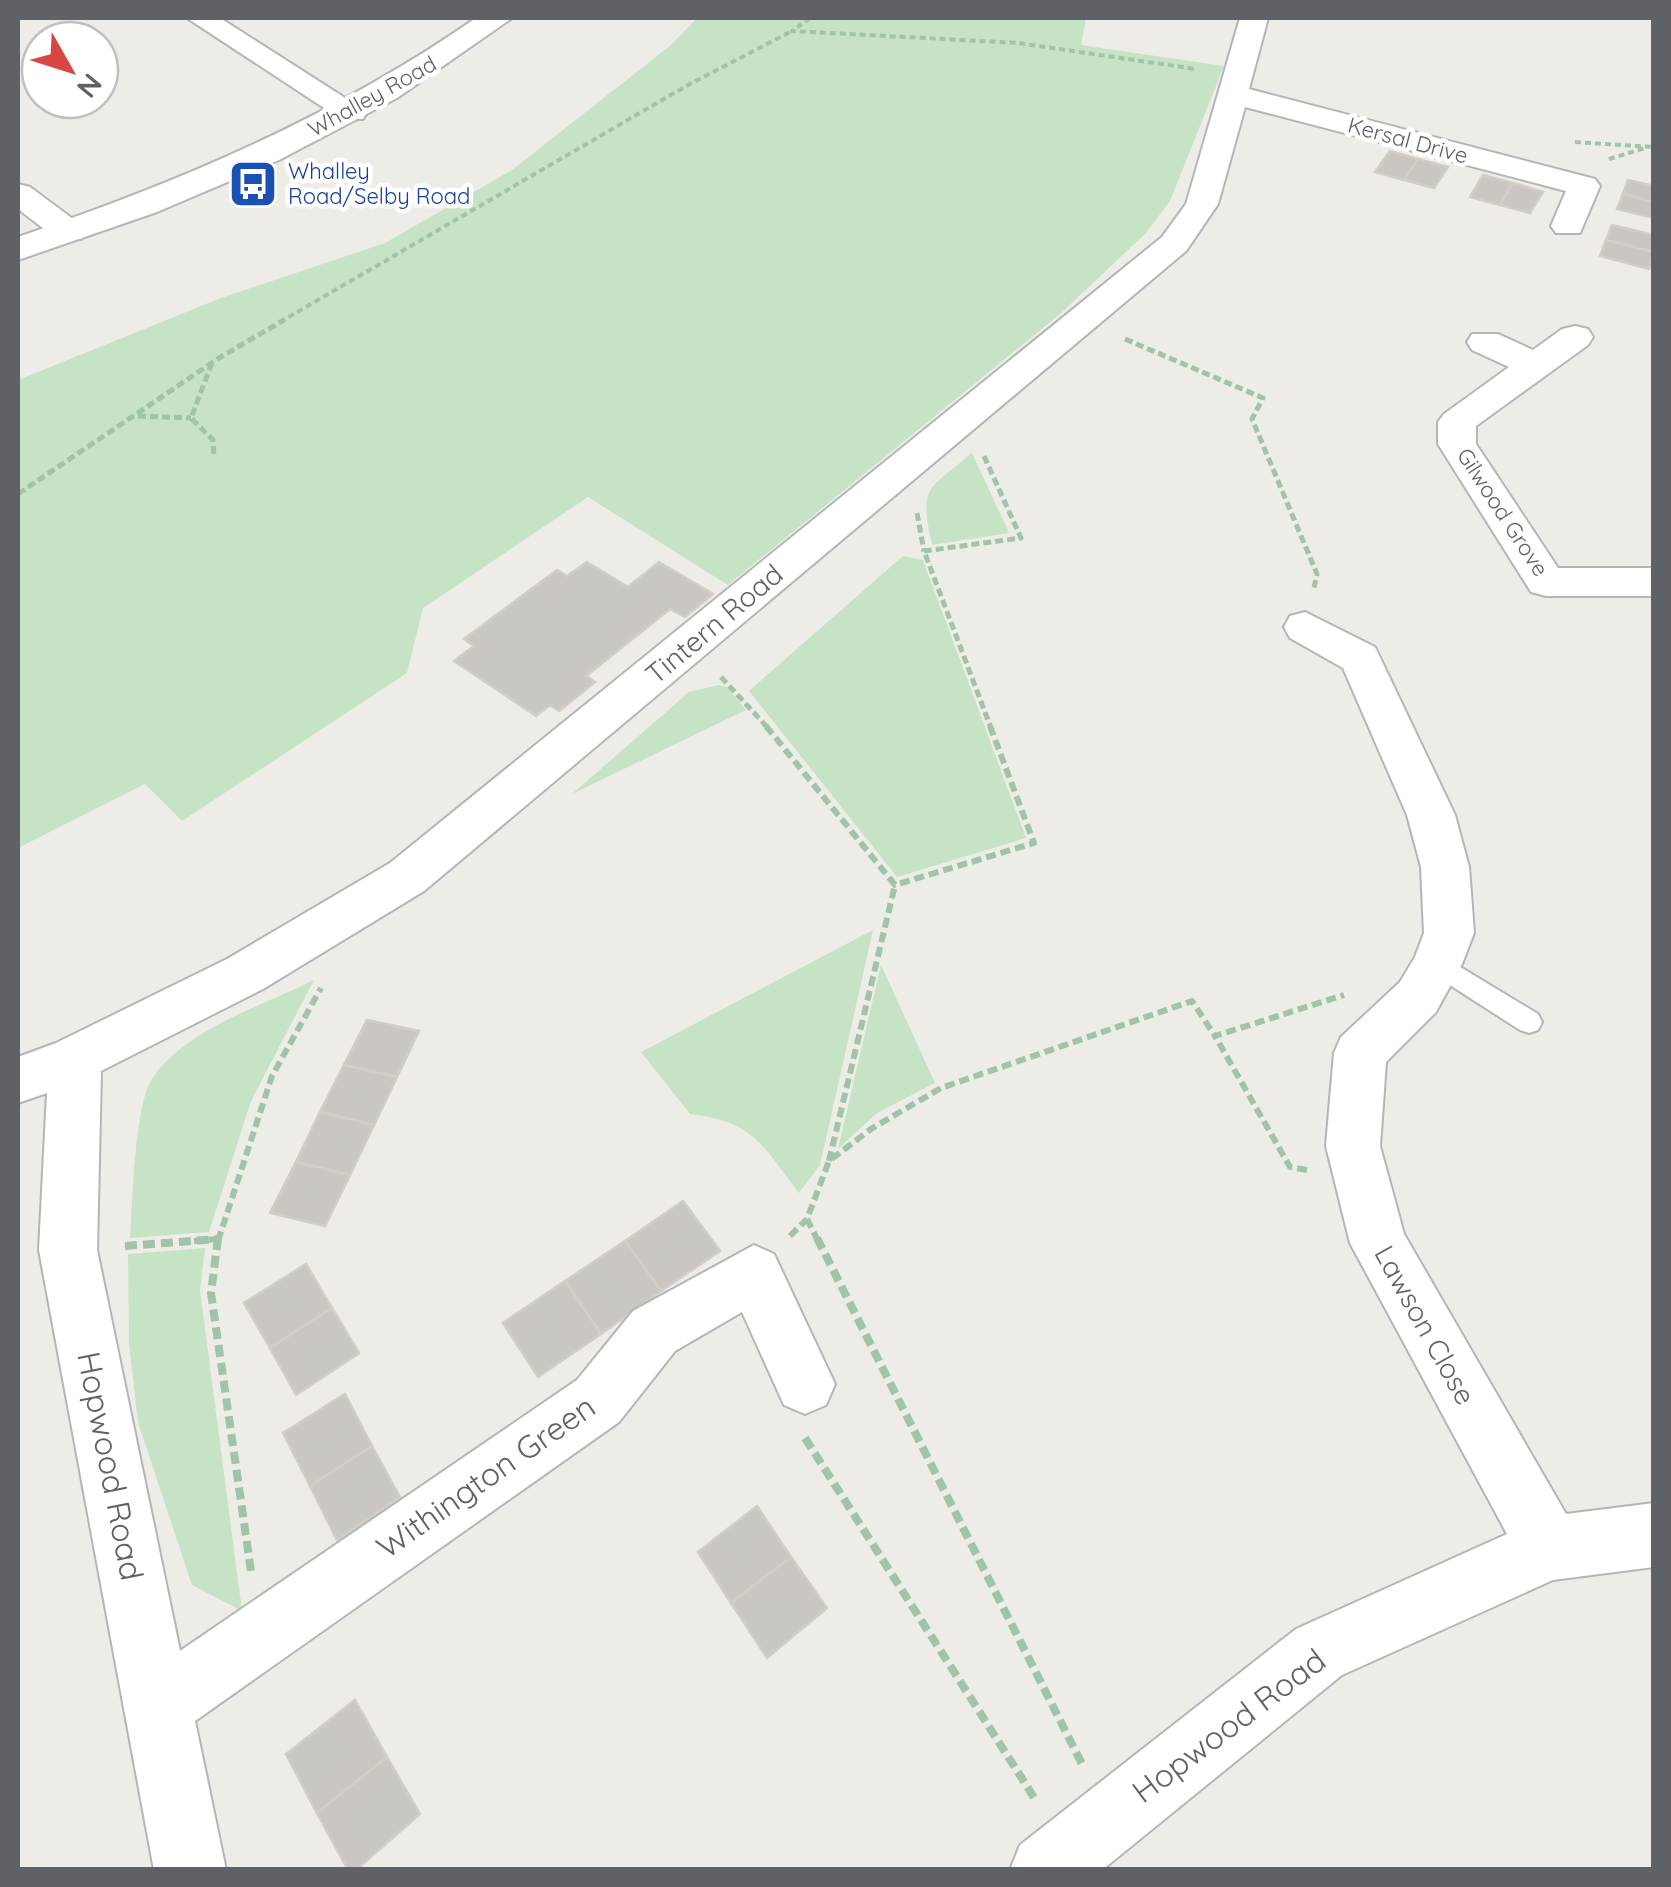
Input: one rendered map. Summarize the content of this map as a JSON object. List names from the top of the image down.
{
  "streets": {
    "street": [
      "Whalley Road",
      "Kersal Drive",
      "Gilwood Grove",
      "Tintern Road",
      "Lawson Close",
      "Hopwood Road",
      "Withington Green"
    ]
  },
  "crossings": [
    ["Kersal Drive", "Tintern Road"],
    ["Tintern Road", "Hopwood Road"],
    ["Lawson Close", "Hopwood Road"],
    ["Hopwood Road", "Withington Green"]
  ],
  "places": {
    "bus stop": ["Whalley Road/Selby Road"]
  },
  "north": "bottom right"
}
